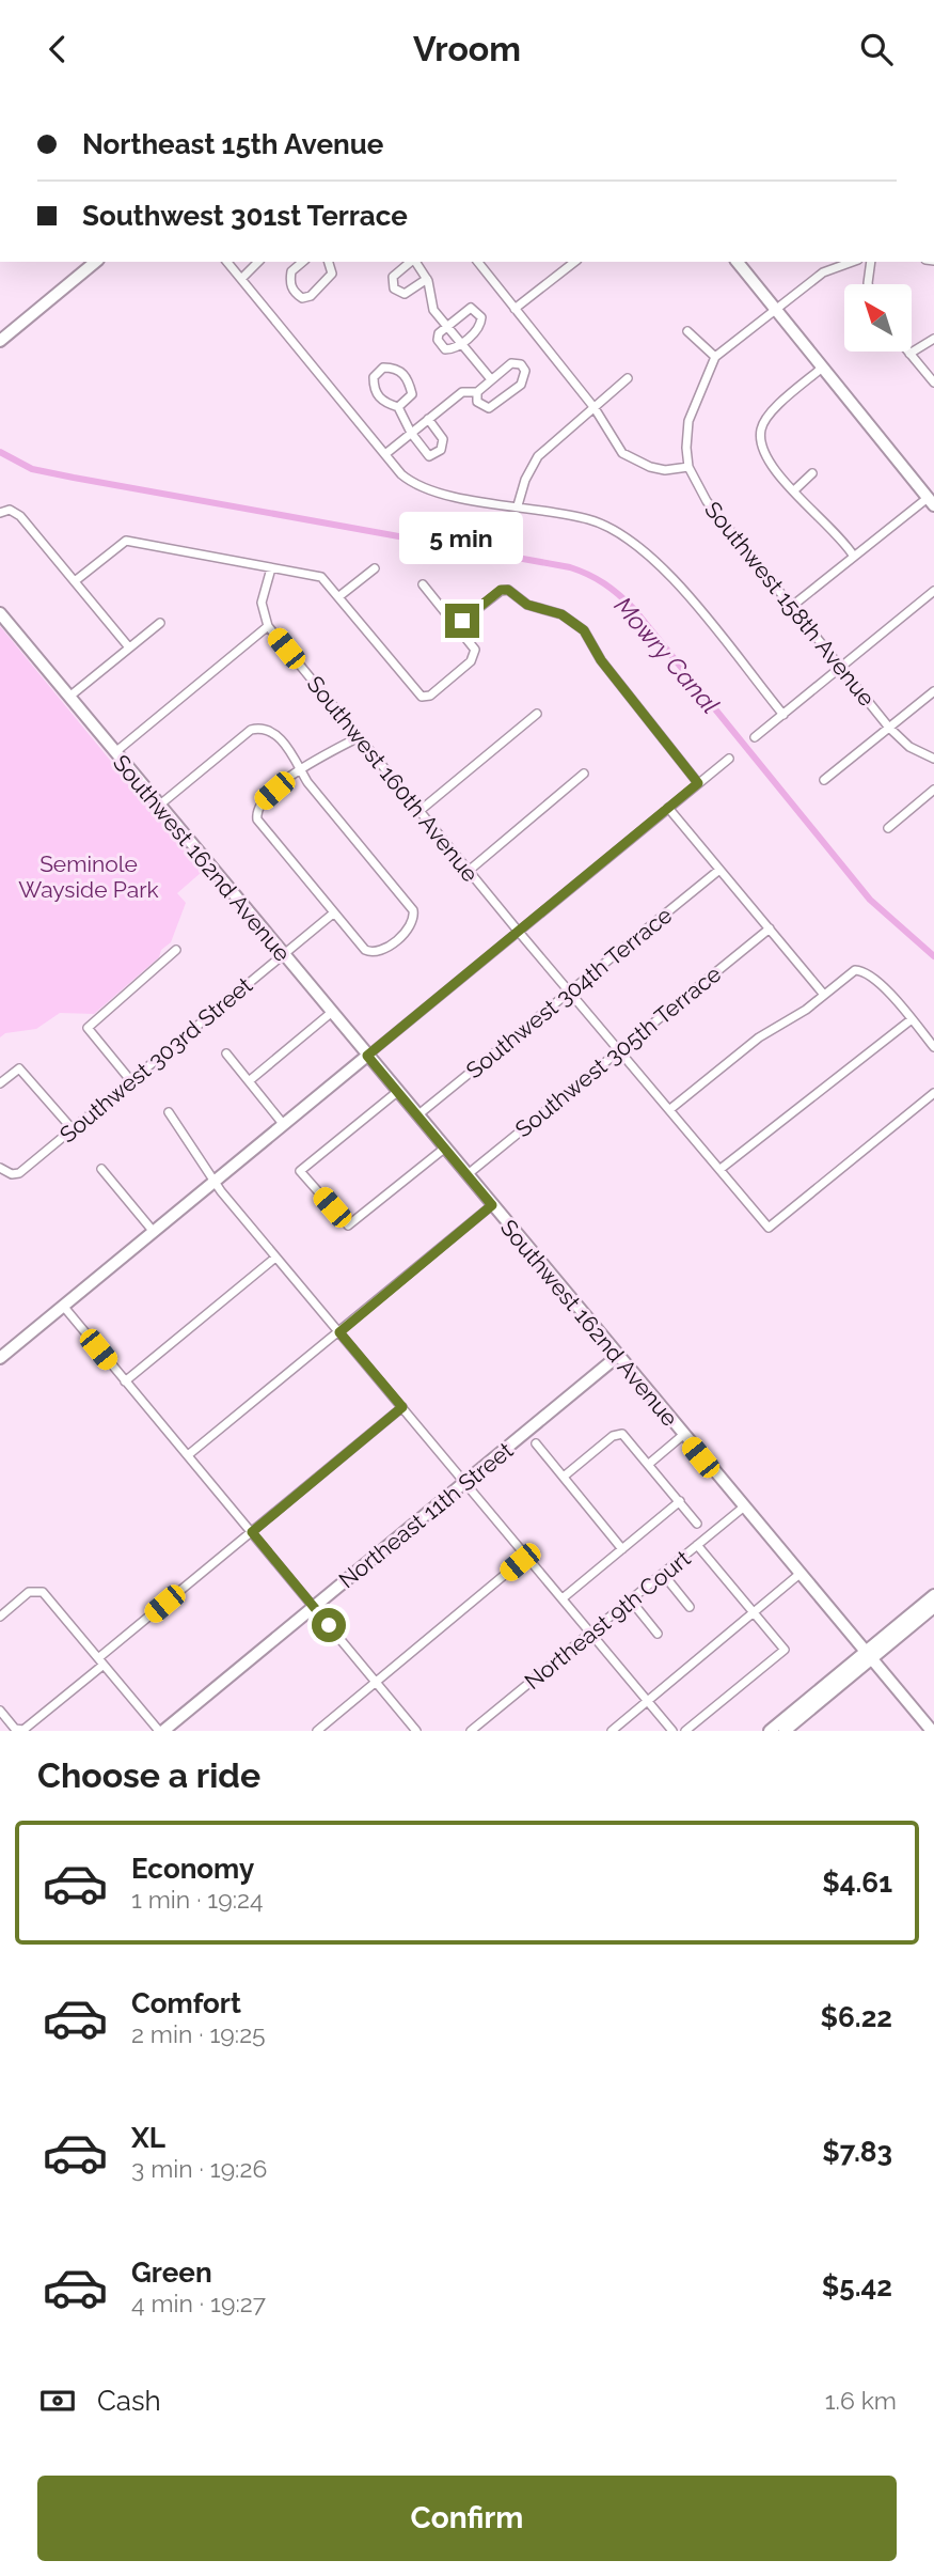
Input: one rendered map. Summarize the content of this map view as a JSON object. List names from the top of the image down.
{
  "streets": {
    "street": [
      "Southwest 158th Avenue",
      "Southwest 160th Avenue",
      "Southwest 162nd Avenue",
      "Southwest 304th Terrace",
      "Southwest 305th Terrace",
      "Southwest 303rd Street",
      "Northeast 11th Street",
      "Northeast 9th Court"
    ]
  },
  "crossings": [
    ["Southwest 160th Avenue", "Southwest 304th Terrace"],
    ["Southwest 160th Avenue", "Southwest 305th Terrace"],
    ["Southwest 162nd Avenue", "Southwest 304th Terrace"],
    ["Southwest 162nd Avenue", "Southwest 305th Terrace"],
    ["Southwest 162nd Avenue", "Southwest 303rd Street"],
    ["Southwest 162nd Avenue", "Northeast 11th Street"],
    ["Southwest 162nd Avenue", "Northeast 9th Court"]
  ],
  "water": ["Mowry Canal"],
  "parks": ["Seminole Wayside Park"],
  "north": "top left",
  "page": {
    "header": "Vroom",
    "banner": ["Northeast 15th Avenue", "Southwest 301st Terrace"],
    "bubble": "5 min",
    "heading": "Choose a ride",
    "list": [
      {
        "name": "Economy",
        "note": "1 min · 19:24",
        "value": "$4.61"
      },
      {
        "name": "Comfort",
        "note": "2 min · 19:25",
        "value": "$6.22"
      },
      {
        "name": "XL",
        "note": "3 min · 19:26",
        "value": "$7.83"
      },
      {
        "name": "Green",
        "note": "4 min · 19:27",
        "value": "$5.42"
      }
    ],
    "pay": ["Cash", "1.6 km"],
    "buttons": "Confirm"
  }
}
